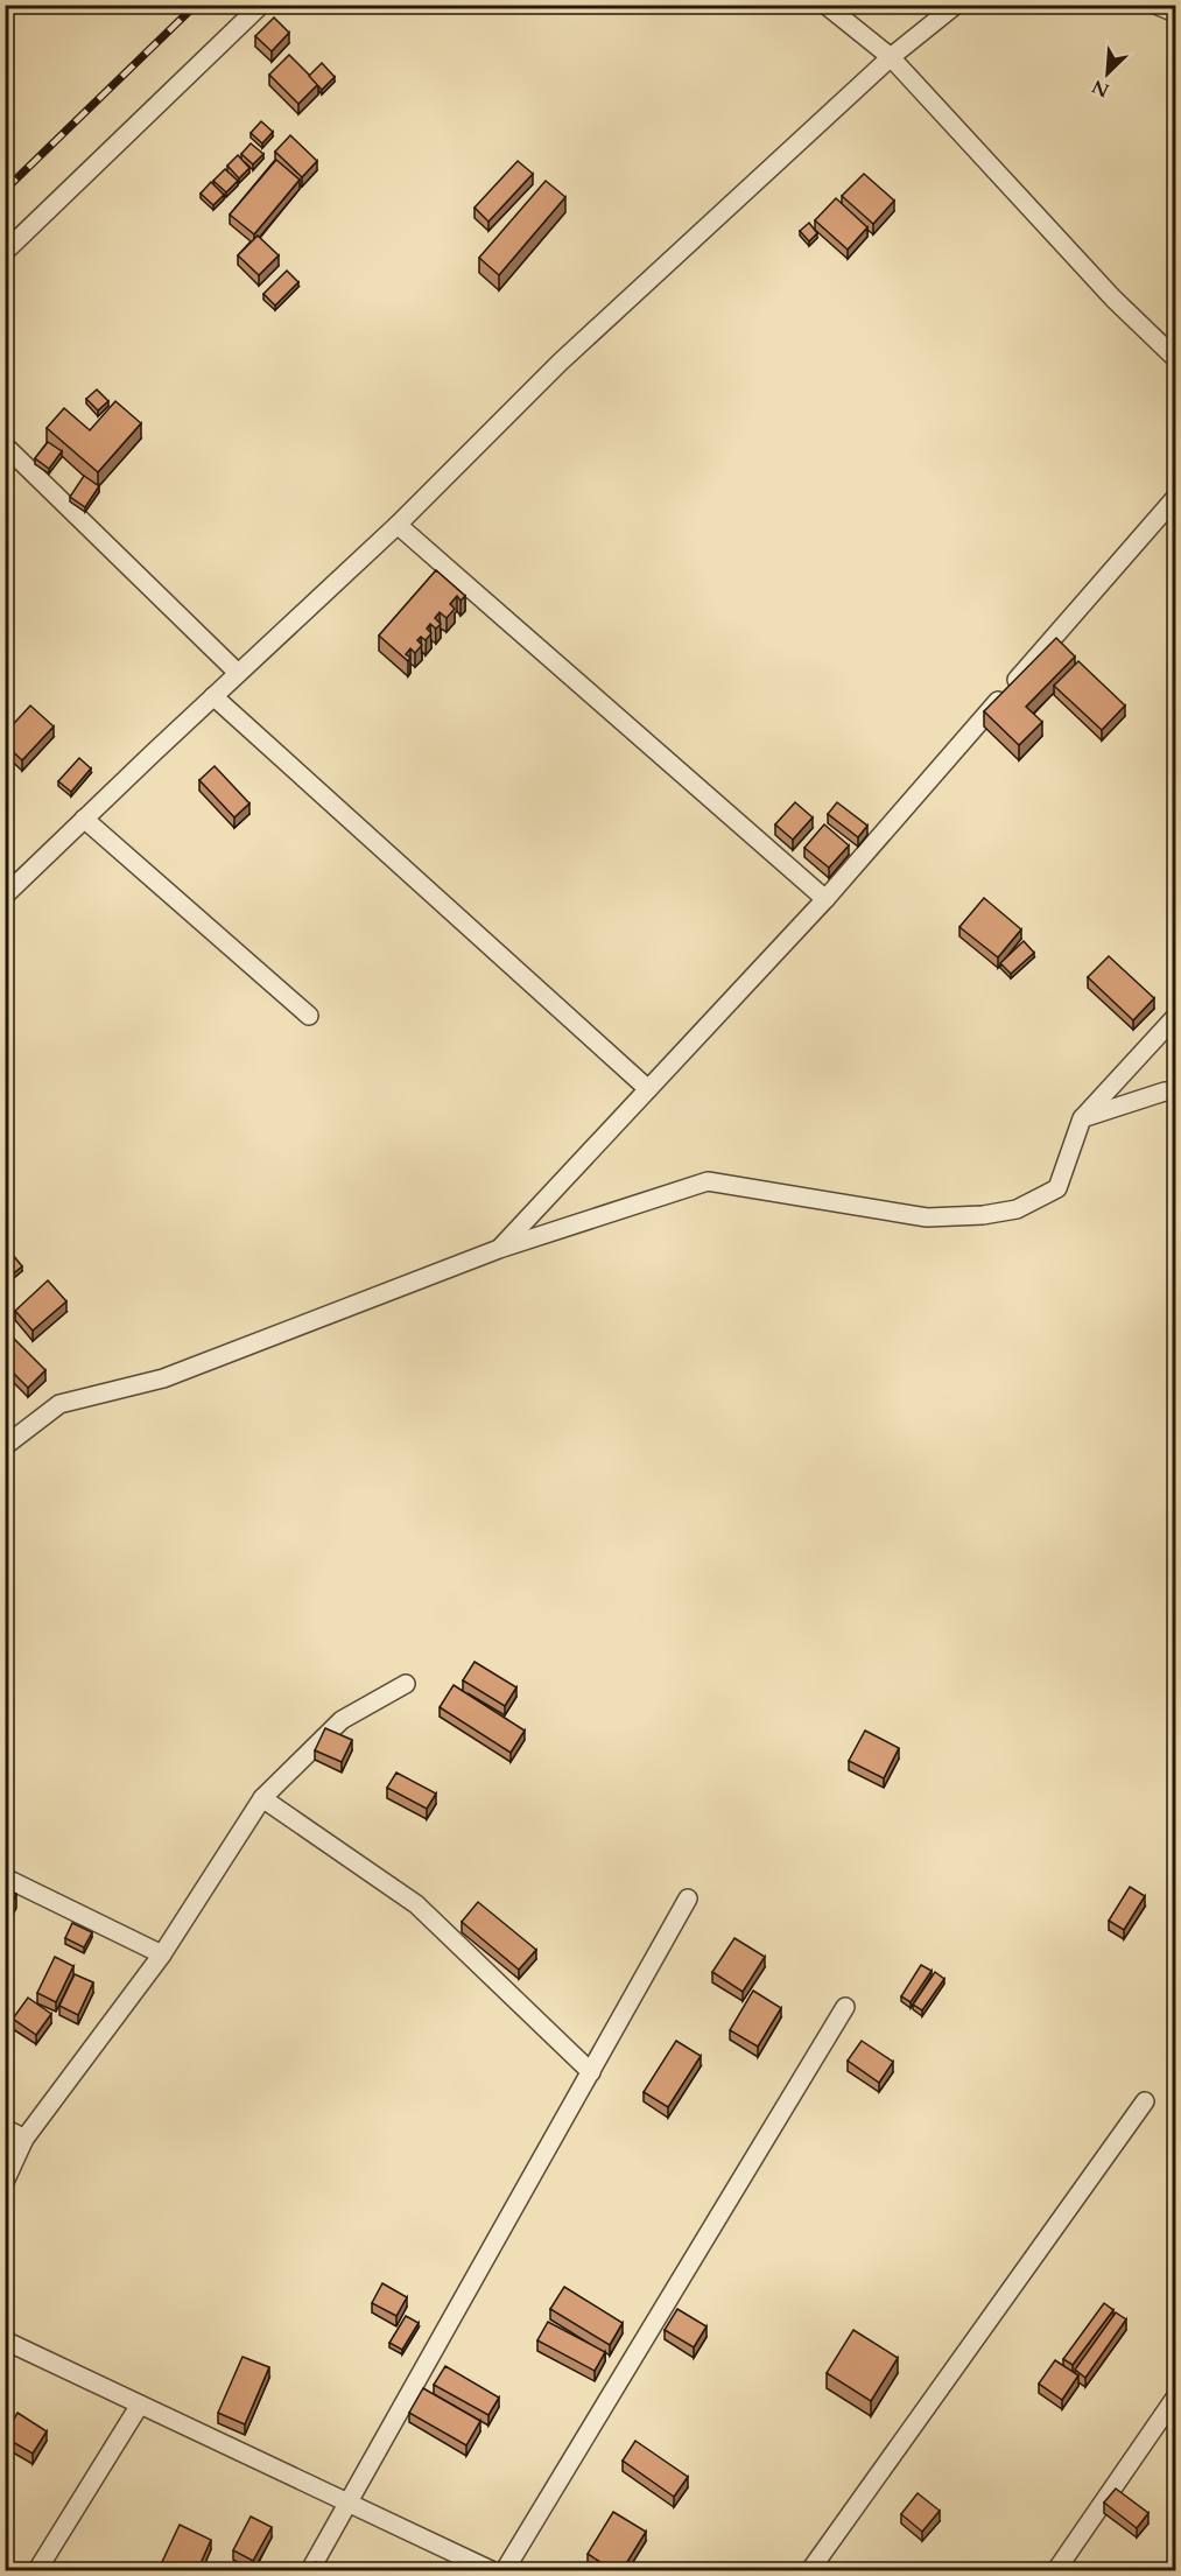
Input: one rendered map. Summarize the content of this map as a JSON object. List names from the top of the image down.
{
  "north": "bottom left"
}
